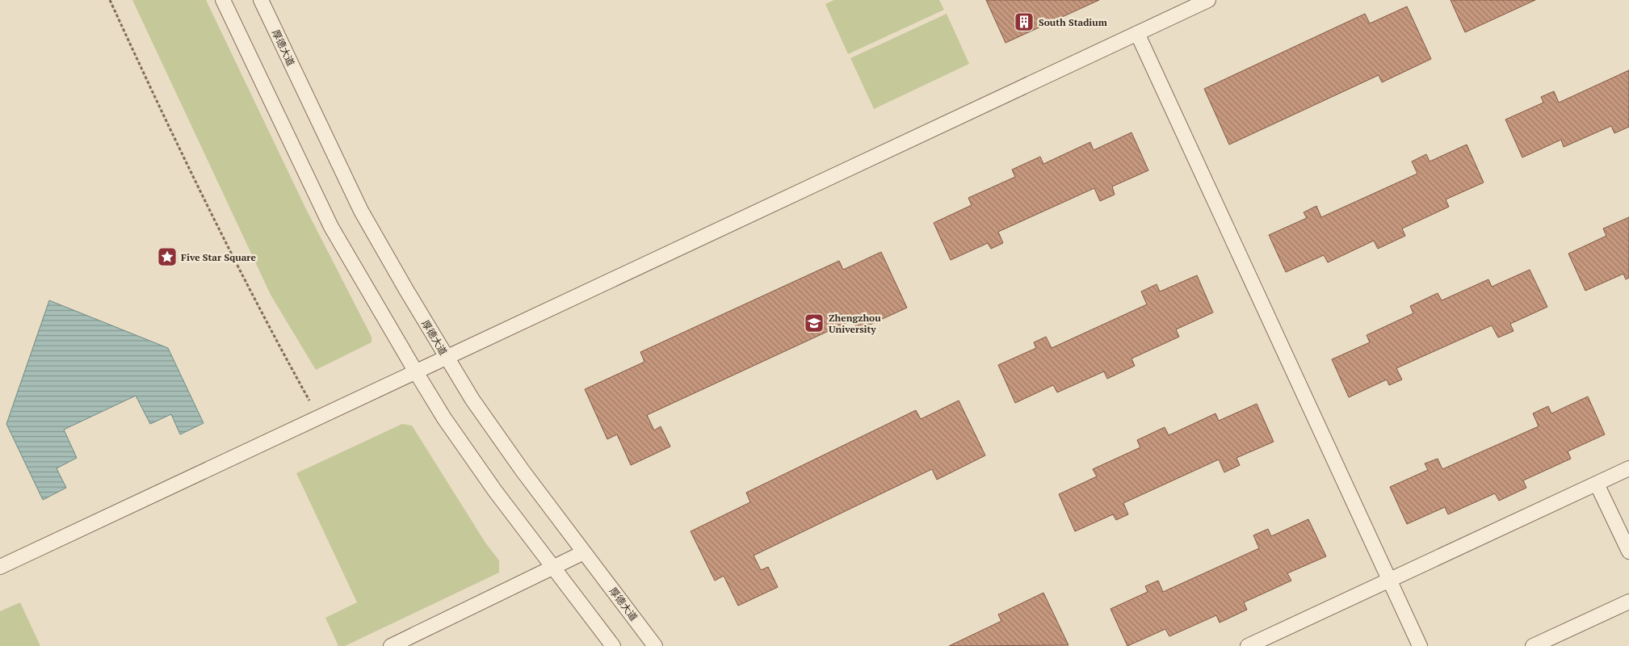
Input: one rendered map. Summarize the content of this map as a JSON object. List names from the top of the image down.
{
  "streets": {
    "lane": ["厚德大道"]
  },
  "places": {
    "building": ["South Stadium"],
    "place": ["Five Star Square"],
    "school or university": ["Zhengzhou University"]
  }
}
